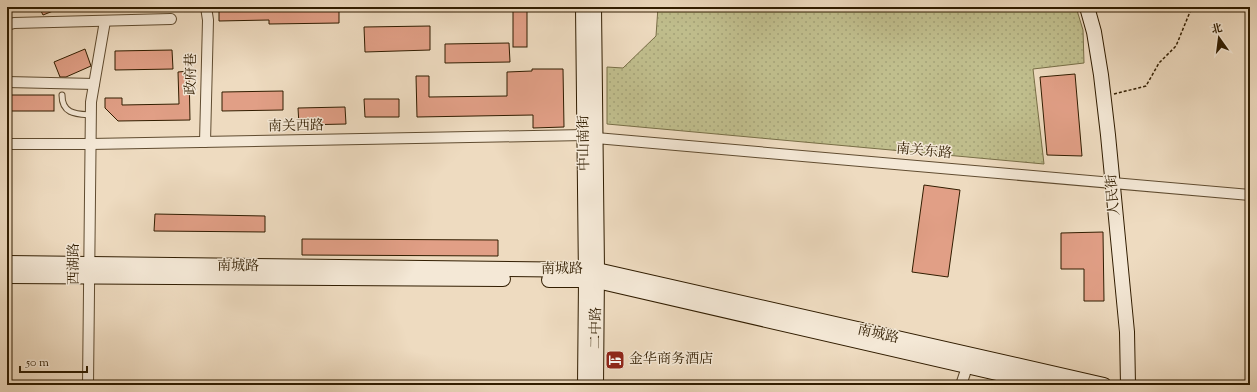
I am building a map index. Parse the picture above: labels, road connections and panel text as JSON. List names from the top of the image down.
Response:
{
  "streets": {
    "main road": [
      "中山南街",
      "人民街",
      "南城路",
      "二中路"
    ],
    "street": [
      "政府巷",
      "南关西路",
      "南关东路",
      "西湖路"
    ]
  },
  "crossings": [
    ["政府巷", "南关西路"],
    ["南关西路", "中山南街"],
    ["南关西路", "南关东路"],
    ["南关西路", "西湖路"],
    ["中山南街", "南关东路"],
    ["中山南街", "南城路"],
    ["中山南街", "二中路"],
    ["南关东路", "人民街"],
    ["西湖路", "南城路"],
    ["南城路", "二中路"]
  ],
  "places": {
    "hotel": ["金华商务酒店"]
  },
  "scale_bar": "50 m",
  "north": "top"
}
